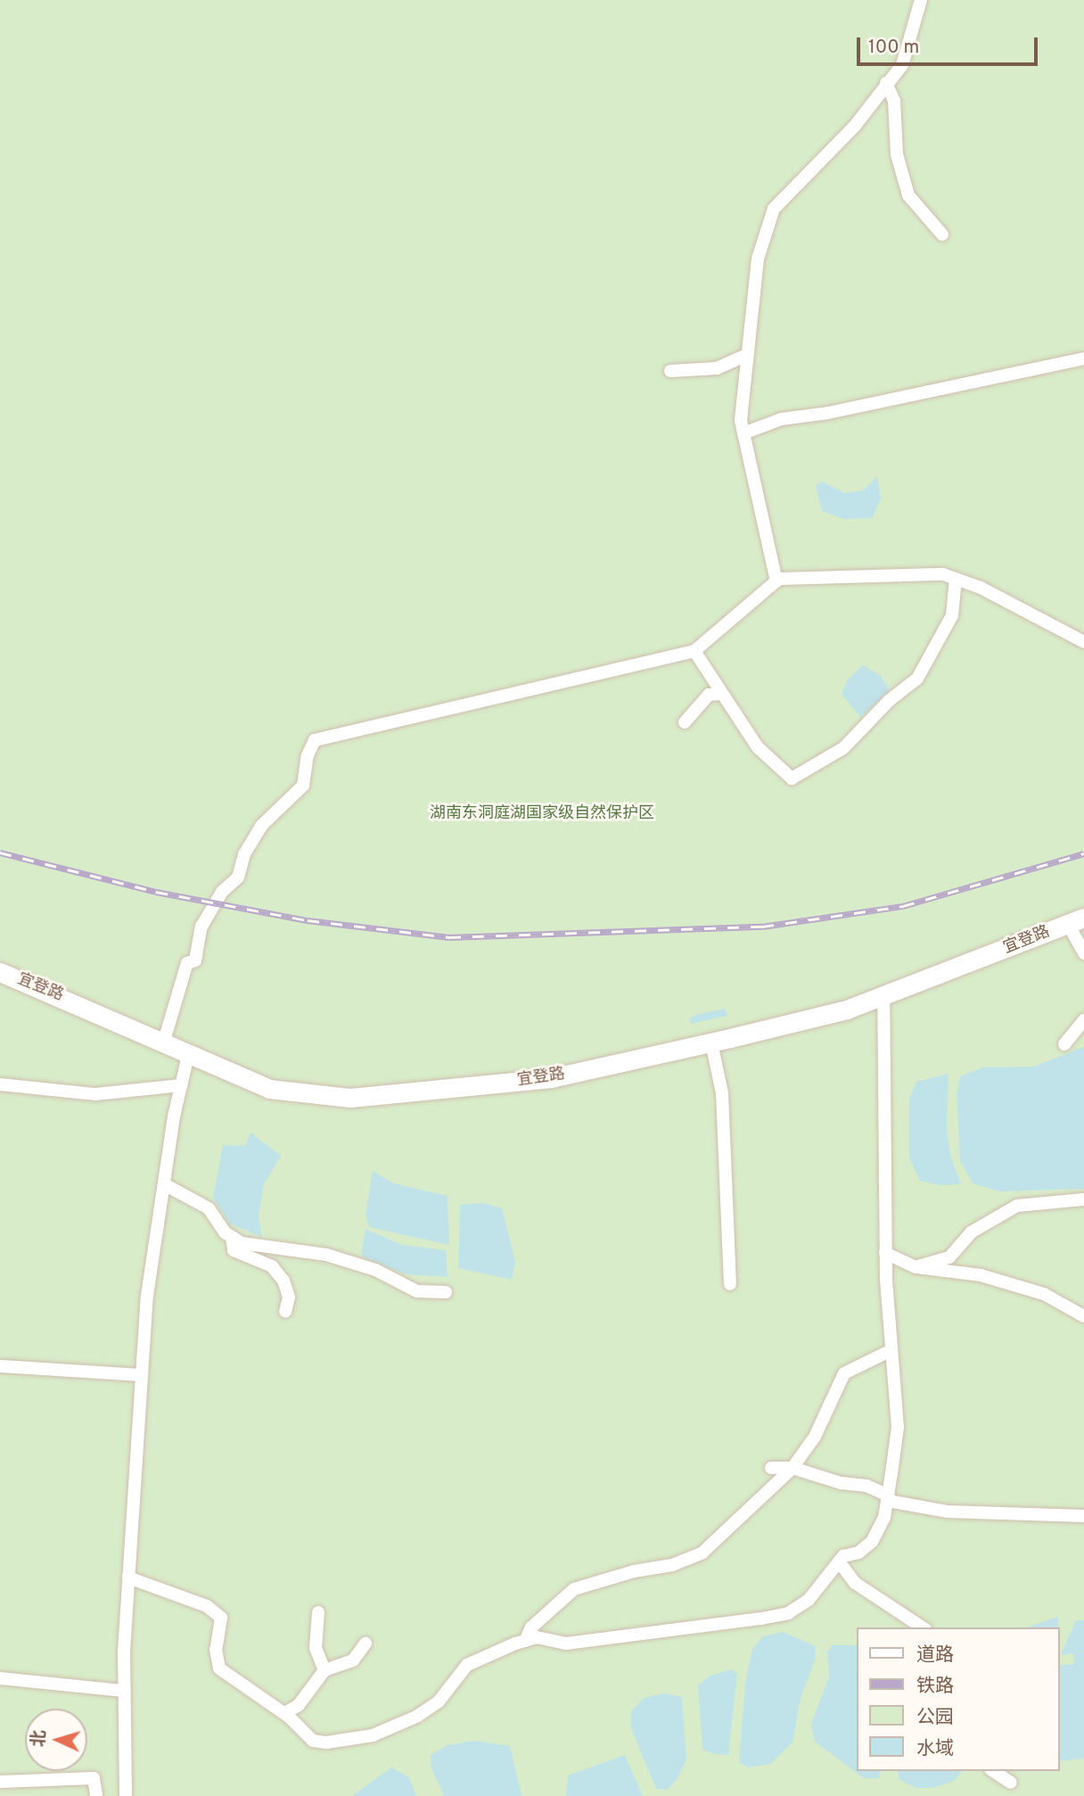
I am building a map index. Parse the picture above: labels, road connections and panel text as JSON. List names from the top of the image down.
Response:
{
  "streets": {
    "street": ["宜登路"]
  },
  "parks": ["湖南东洞庭湖国家级自然保护区"],
  "legend": [
    "道路",
    "铁路",
    "公园",
    "水域"
  ],
  "scale_bar": "100 m",
  "north": "left"
}
